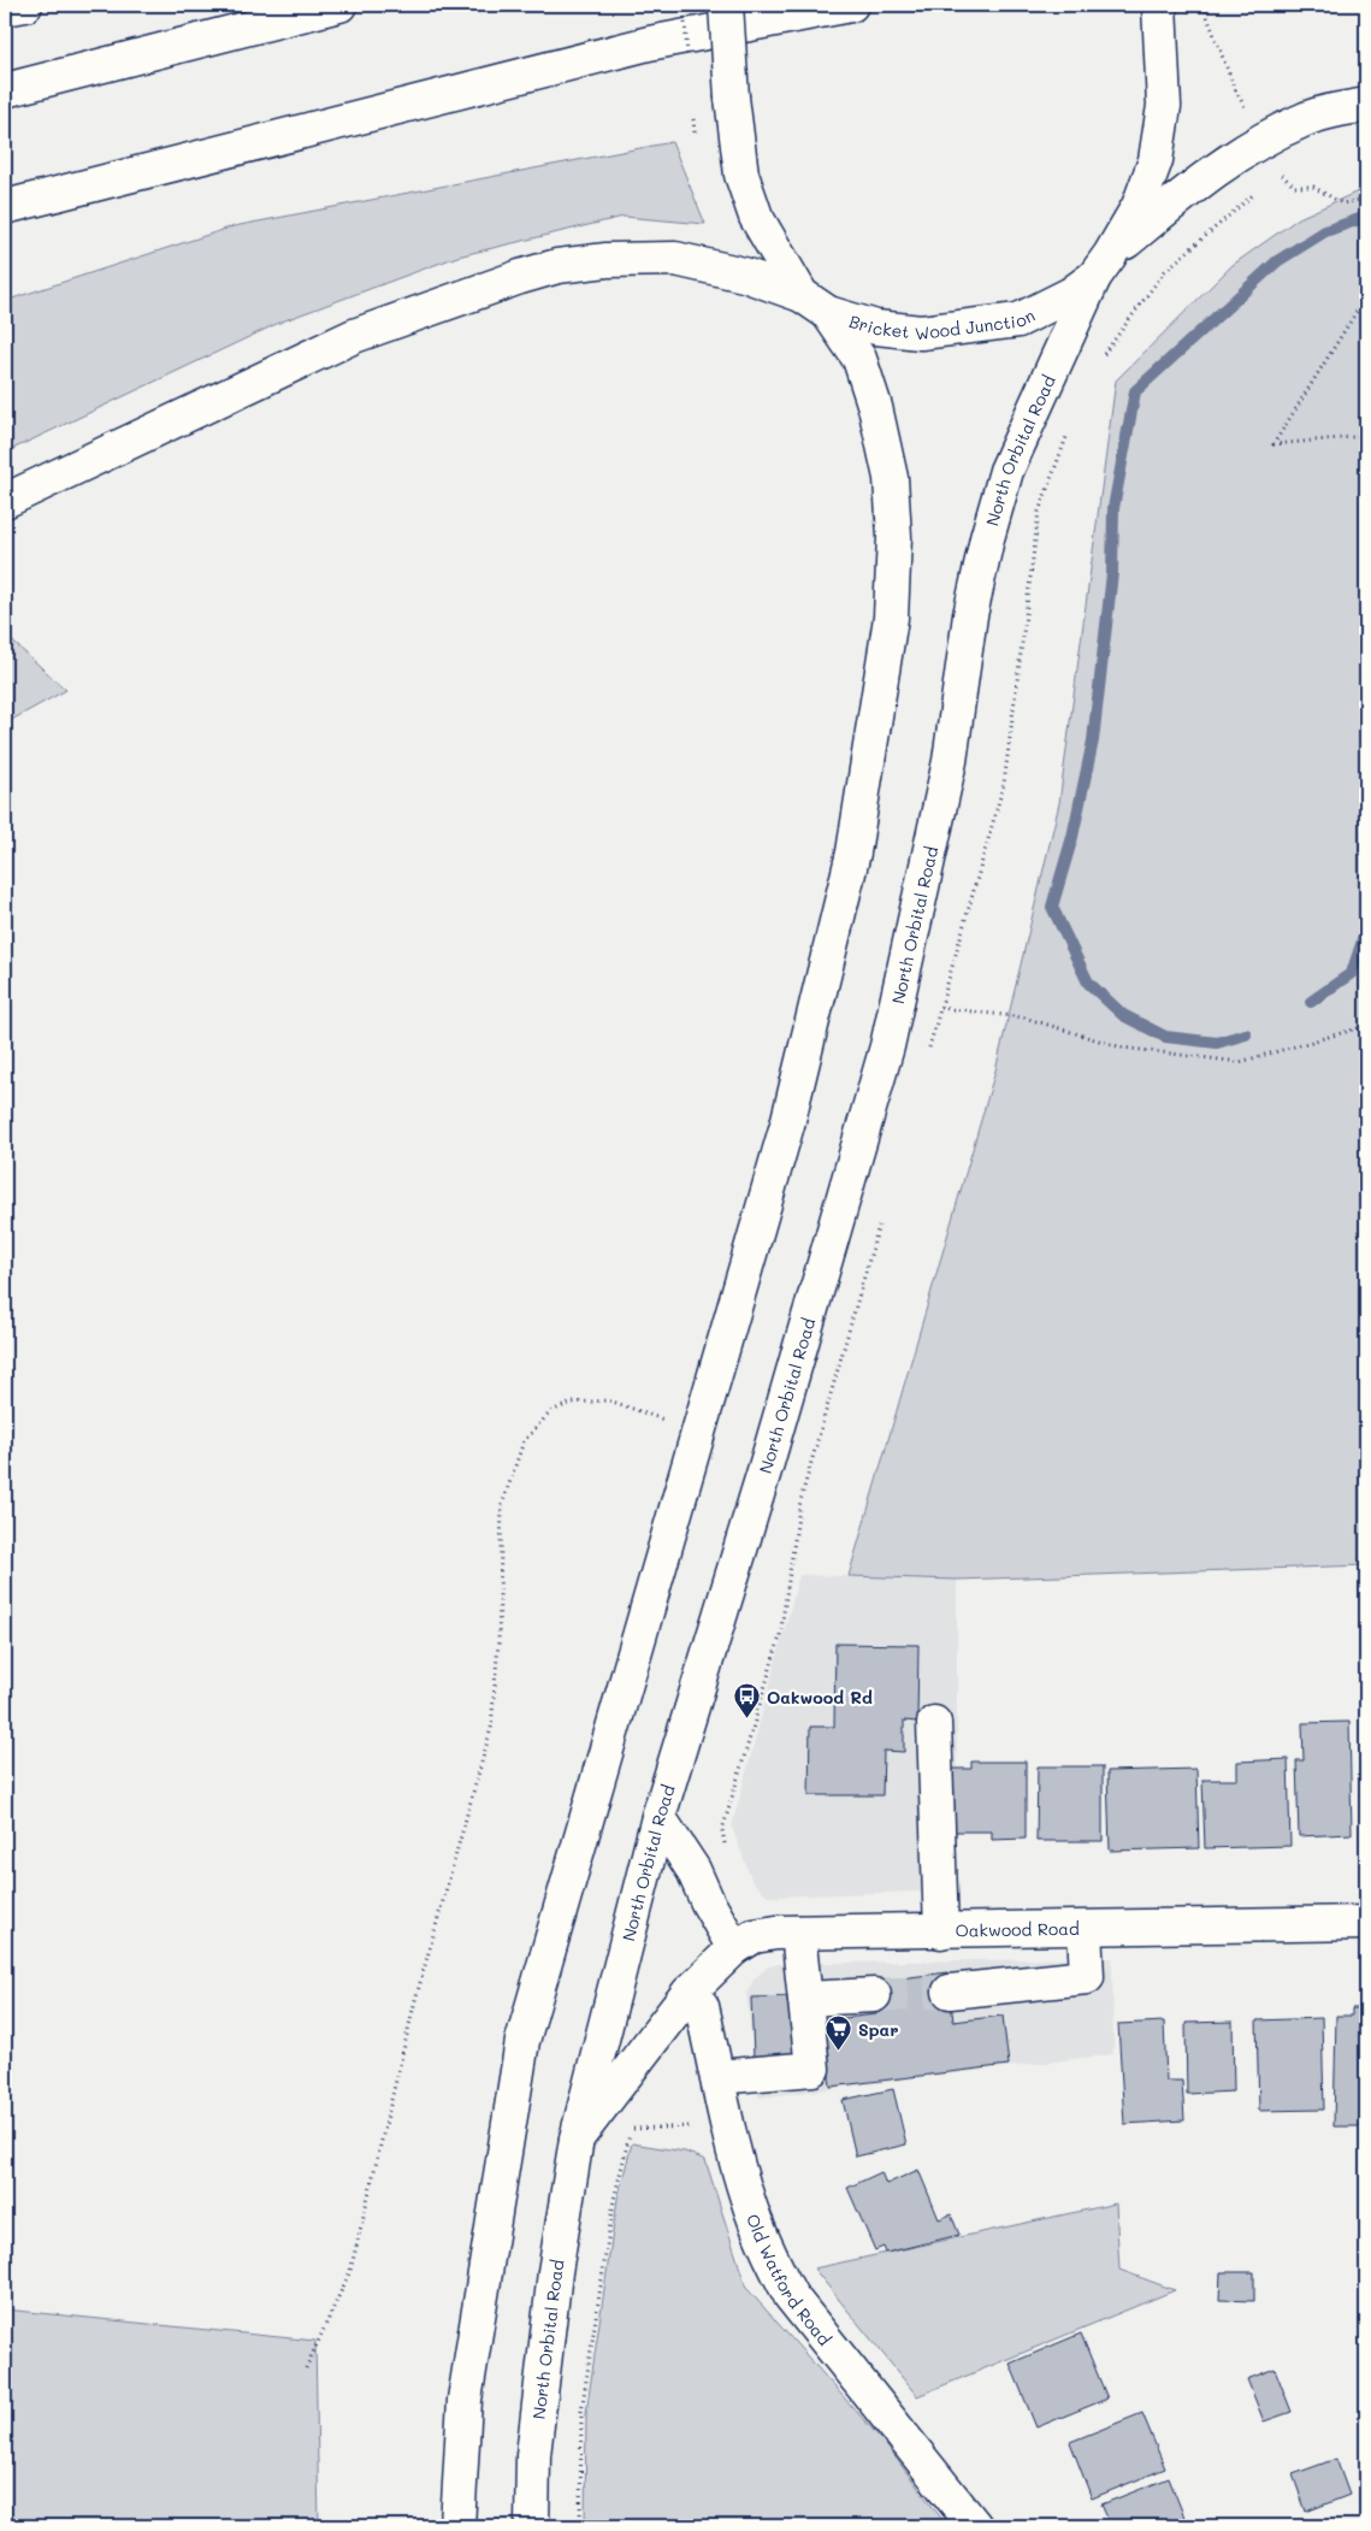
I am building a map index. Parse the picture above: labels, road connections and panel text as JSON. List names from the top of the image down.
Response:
{
  "streets": {
    "main road": [
      "Bricket Wood Junction",
      "North Orbital Road",
      "Oakwood Road",
      "Old Watford Road"
    ]
  },
  "crossings": [
    ["Bricket Wood Junction", "North Orbital Road"],
    ["North Orbital Road", "Oakwood Road"],
    ["Oakwood Road", "Old Watford Road"]
  ],
  "places": {
    "bus stop": ["Oakwood Rd"],
    "supermarket": ["Spar"]
  }
}
